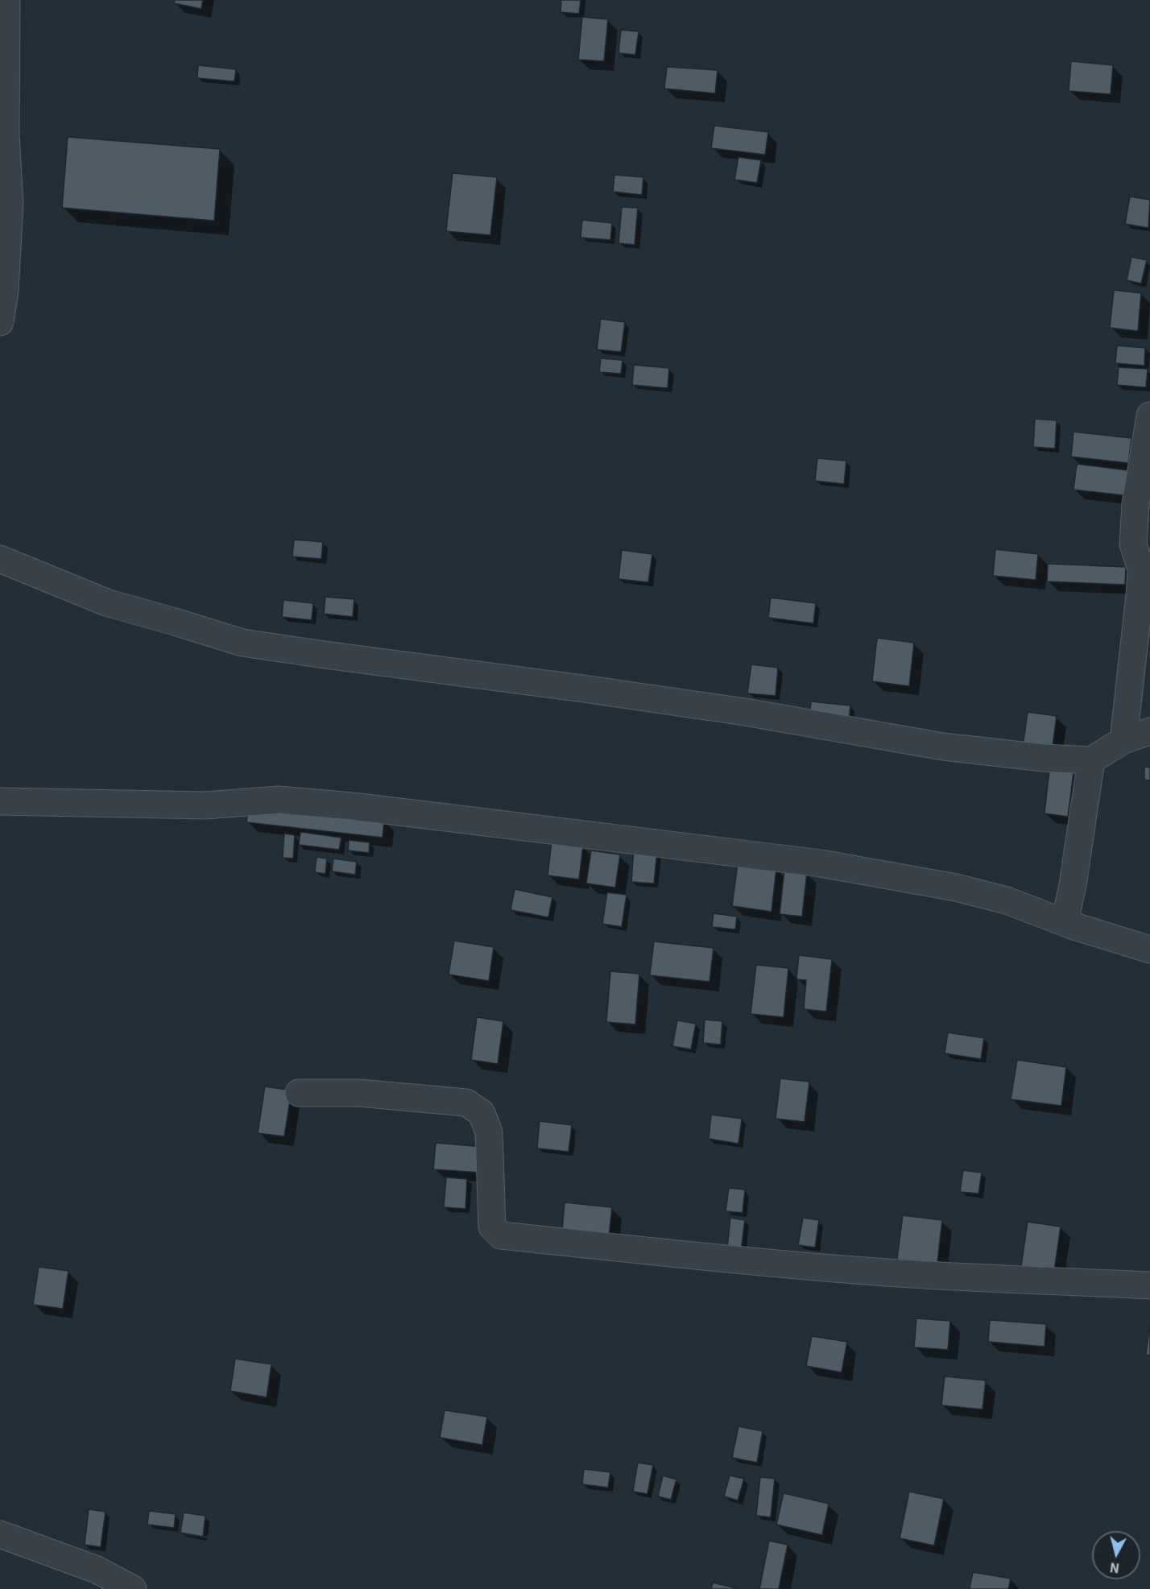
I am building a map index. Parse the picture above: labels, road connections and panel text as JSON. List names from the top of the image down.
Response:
{
  "north": "bottom"
}
